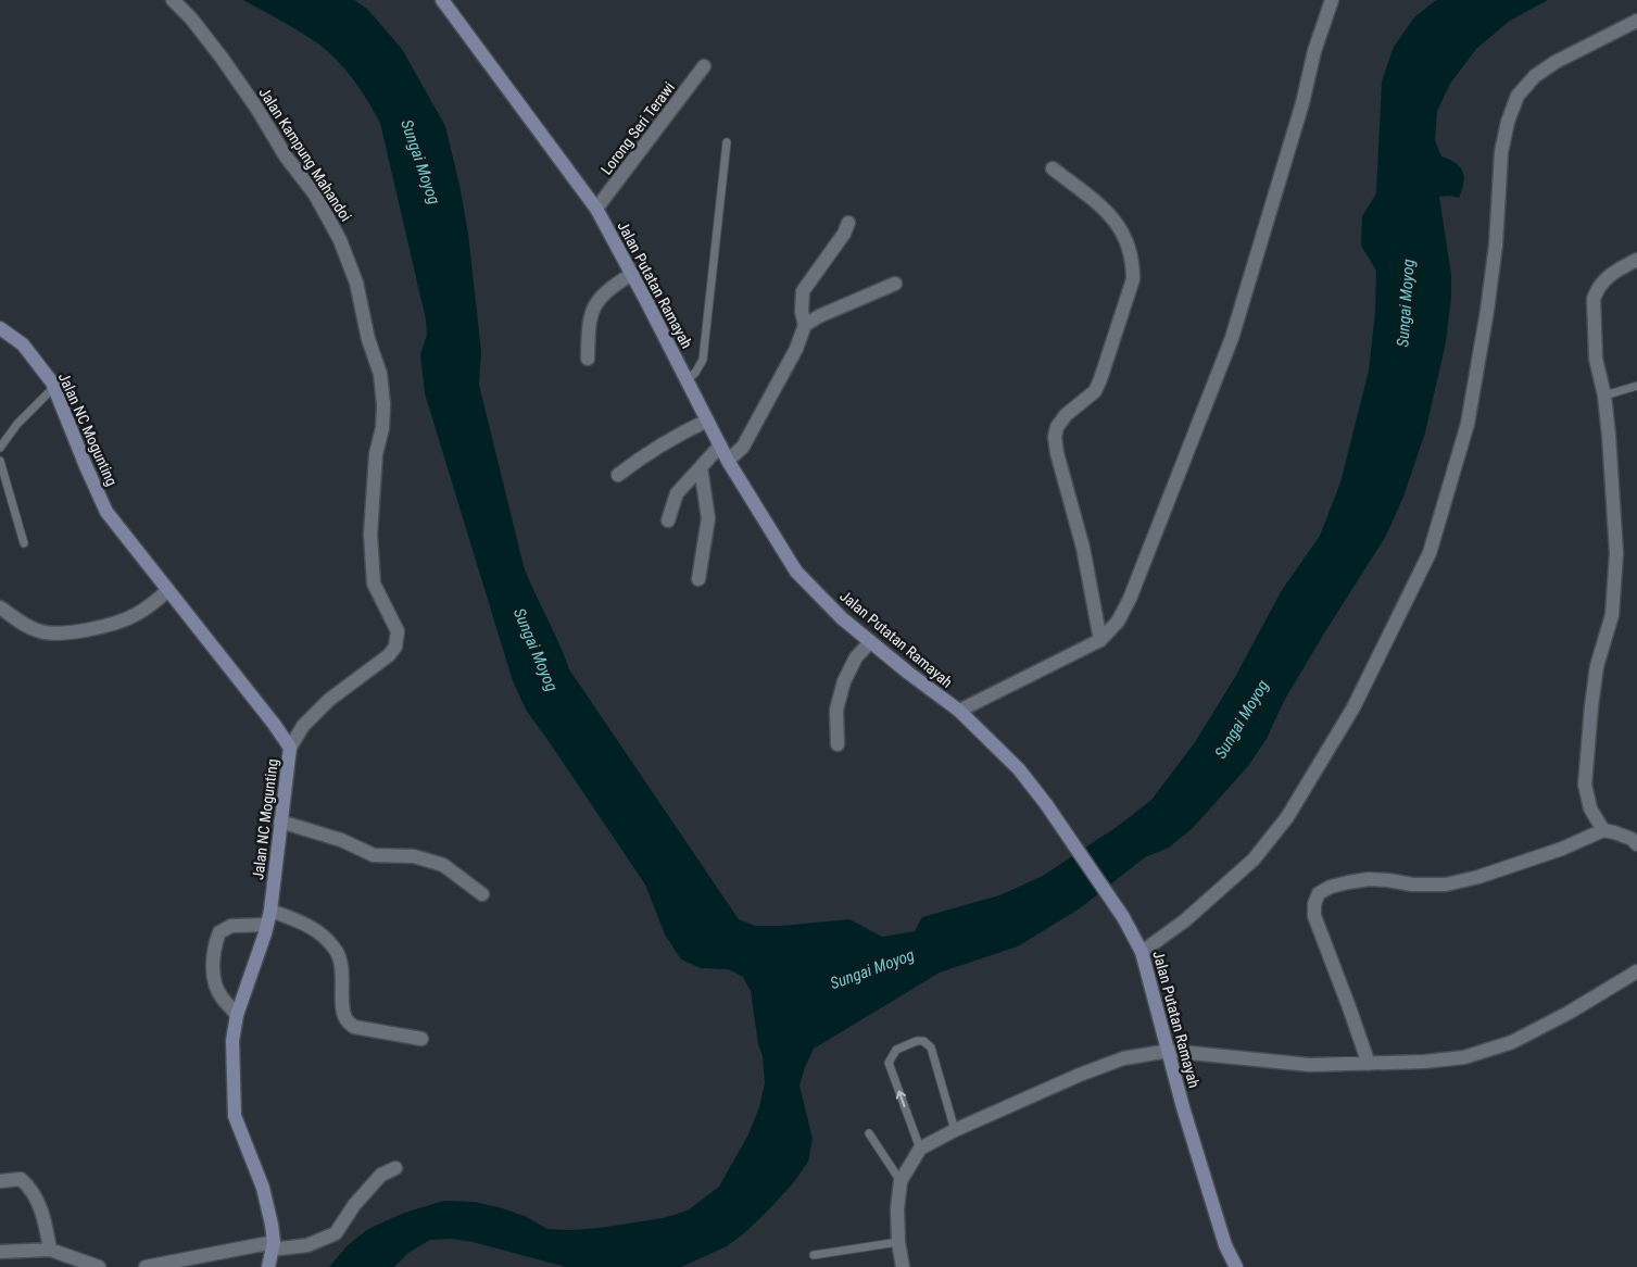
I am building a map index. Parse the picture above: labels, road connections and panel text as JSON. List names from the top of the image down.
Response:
{
  "streets": {
    "main road": ["Jalan Putatan Ramayah", "Jalan NC Mogunting"],
    "street": ["Lorong Seri Terawi", "Jalan Kampung Mahandoi"]
  },
  "crossings": [
    ["Lorong Seri Terawi", "Jalan Putatan Ramayah"],
    ["Jalan Kampung Mahandoi", "Jalan NC Mogunting"]
  ],
  "water": ["Sungai Moyog"]
}
